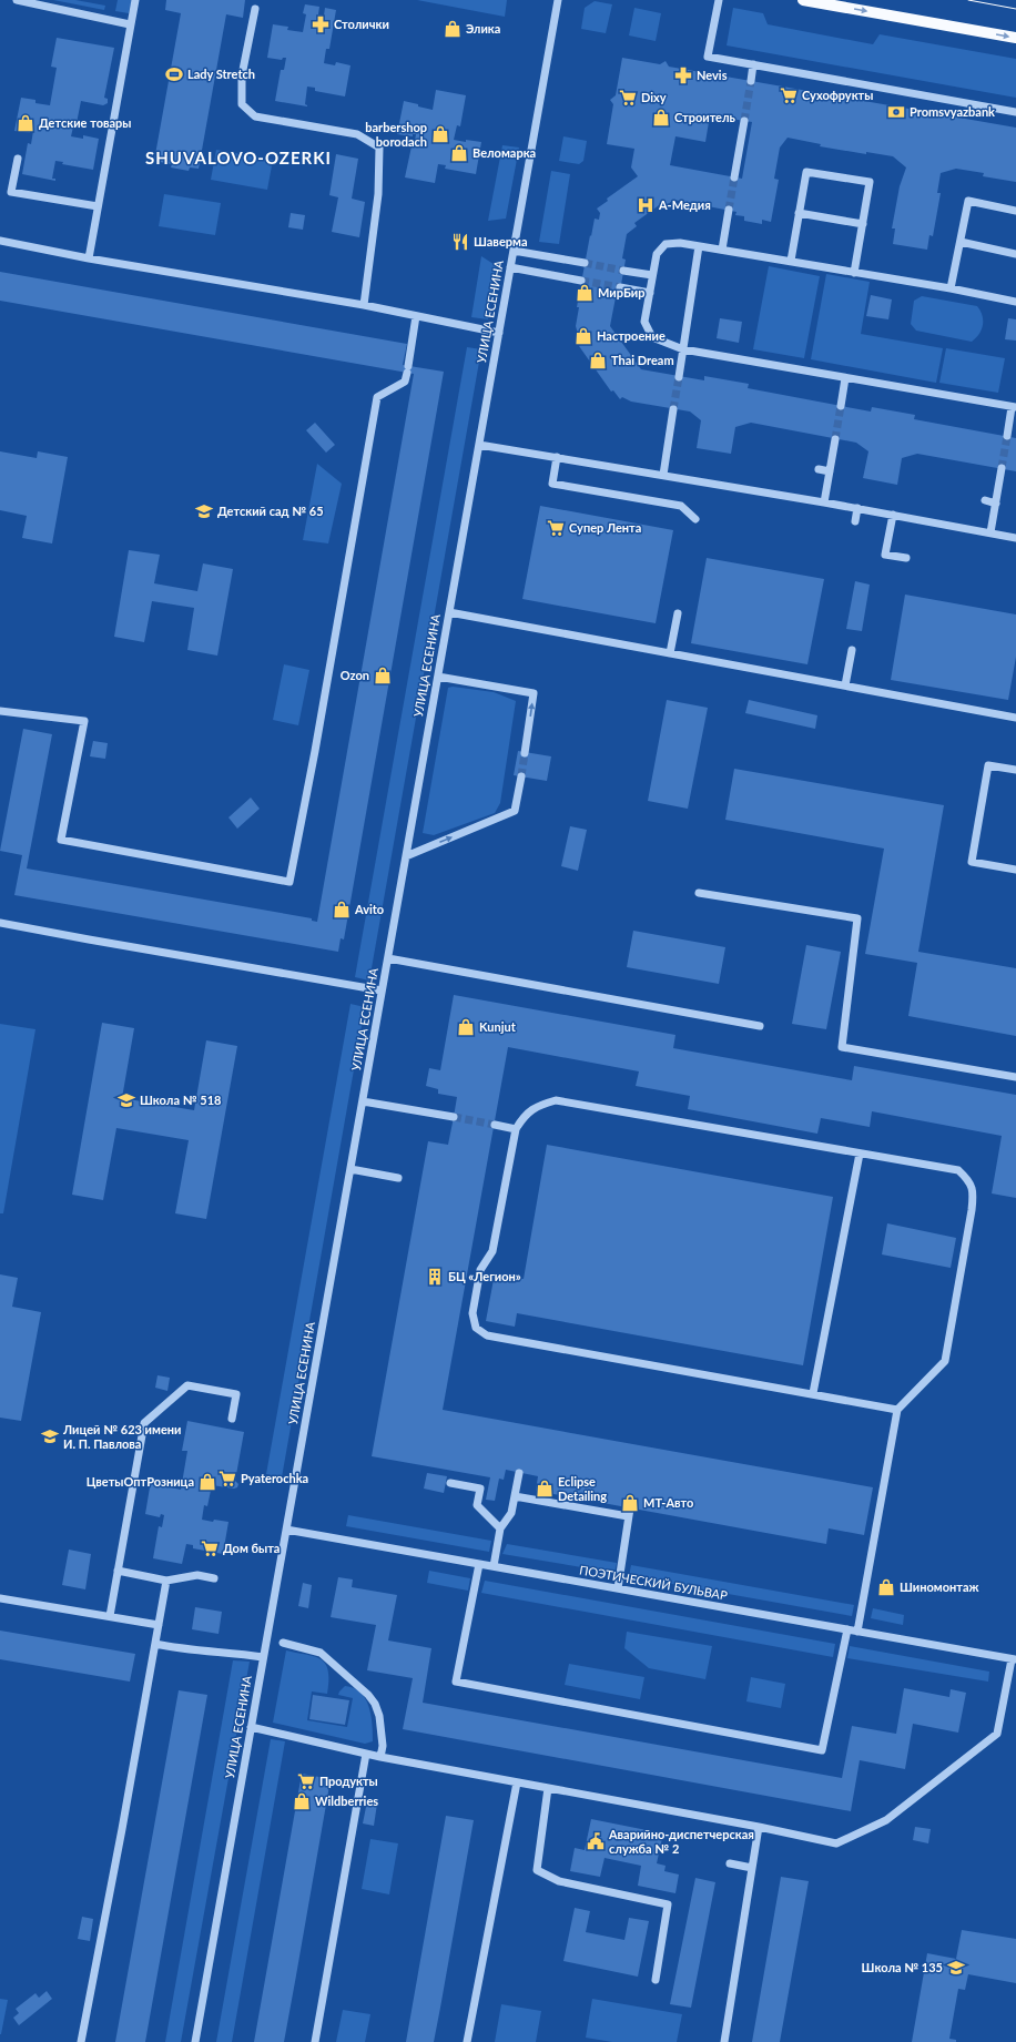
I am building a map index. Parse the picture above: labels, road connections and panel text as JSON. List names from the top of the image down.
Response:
{
  "streets": {
    "street": ["УЛИЦА ЕСЕНИНА", "ПОЭТИЧЕСКИЙ БУЛЬВАР"]
  },
  "crossings": [
    ["УЛИЦА ЕСЕНИНА", "ПОЭТИЧЕСКИЙ БУЛЬВАР"]
  ],
  "districts": ["SHUVALOVO-OZERKI"],
  "places": {
    "pharmacy": ["Столички", "Nevis"],
    "shop": [
      "Элика",
      "Строитель",
      "Детские товары",
      "barbershop borodach",
      "Веломарка",
      "МирБир",
      "Настроение",
      "Thai Dream",
      "Ozon",
      "Avito",
      "Kunjut",
      "ЦветыОптРозница",
      "Eclipse Detailing",
      "МТ-Авто",
      "Шиномонтаж",
      "Wildberries"
    ],
    "sports": ["Lady Stretch"],
    "supermarket": [
      "Сухофрукты",
      "Dixy",
      "Супер Лента",
      "Pyaterochka",
      "Дом быта",
      "Продукты"
    ],
    "bank": ["Promsvyazbank"],
    "hospital": ["А-Медия"],
    "restaurant": ["Шаверма"],
    "school or university": [
      "Детский сад № 65",
      "Школа № 518",
      "Лицей № 623 имени И. П. Павлова",
      "Школа № 135"
    ],
    "building": ["БЦ «Легион»"],
    "public building": ["Аварийно-диспетчерская служба № 2"]
  }
}
